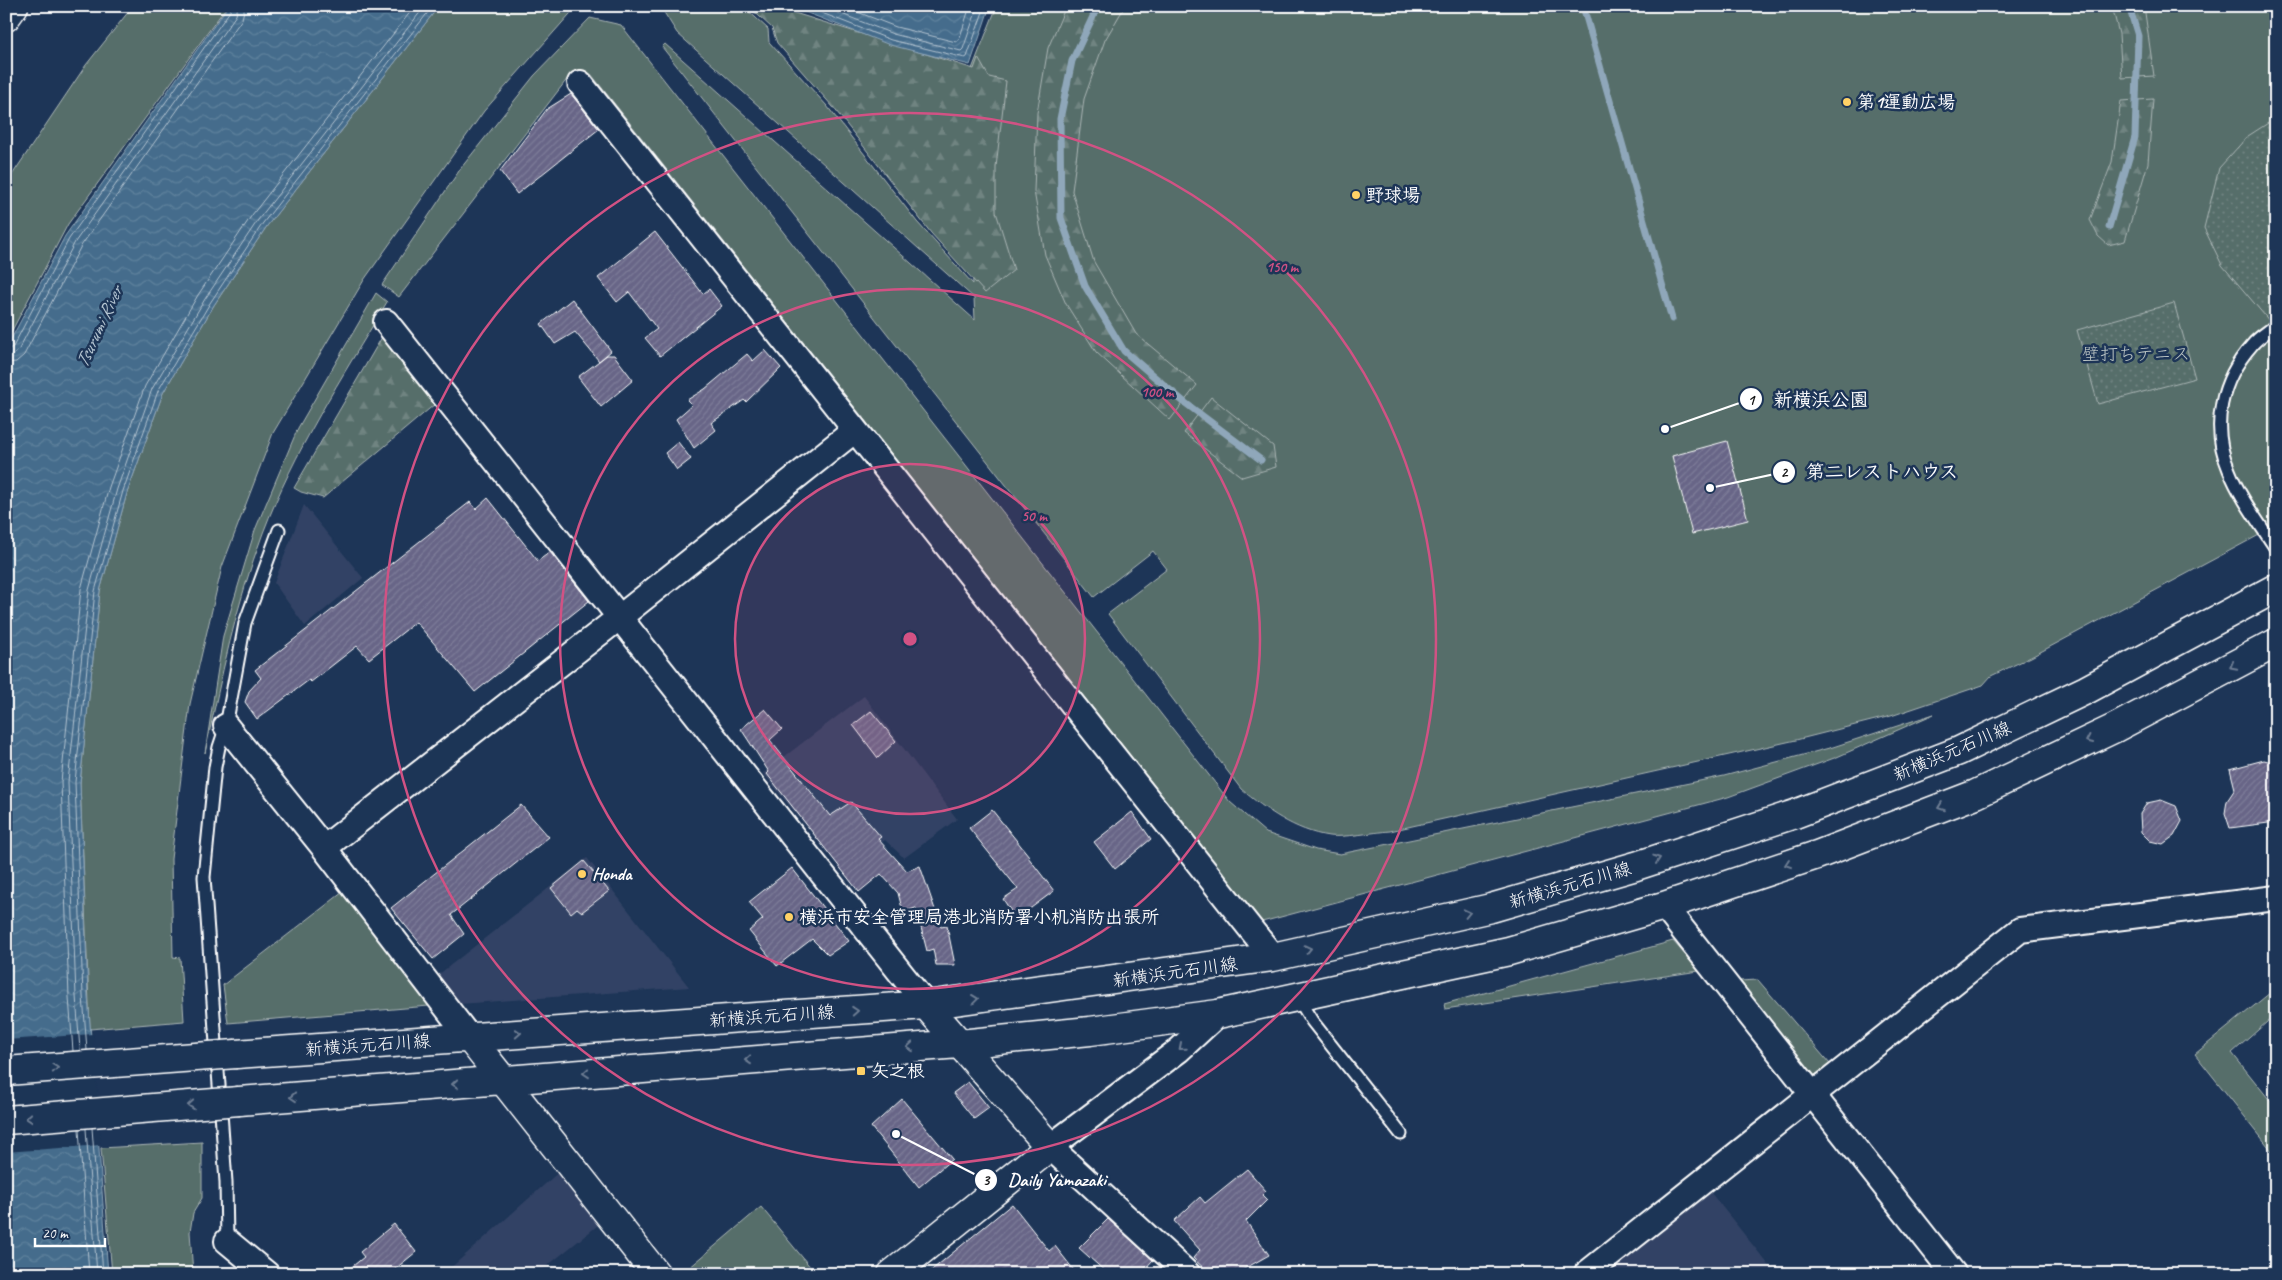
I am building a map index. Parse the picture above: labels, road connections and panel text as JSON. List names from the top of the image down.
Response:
{
  "streets": {
    "main road": ["新横浜元石川線"]
  },
  "water": ["Tsurumi River"],
  "parks": ["壁打ちテニス"],
  "places": {
    "other": [
      "第1運動広場",
      "野球場",
      "新横浜公園",
      "第二レストハウス",
      "Honda",
      "横浜市安全管理局港北消防署小机消防出張所",
      "Daily Yamazaki"
    ],
    "transit": ["矢之根"]
  },
  "scale_bar": "20 m",
  "rings": ["150 m", "100 m", "50 m"]
}
